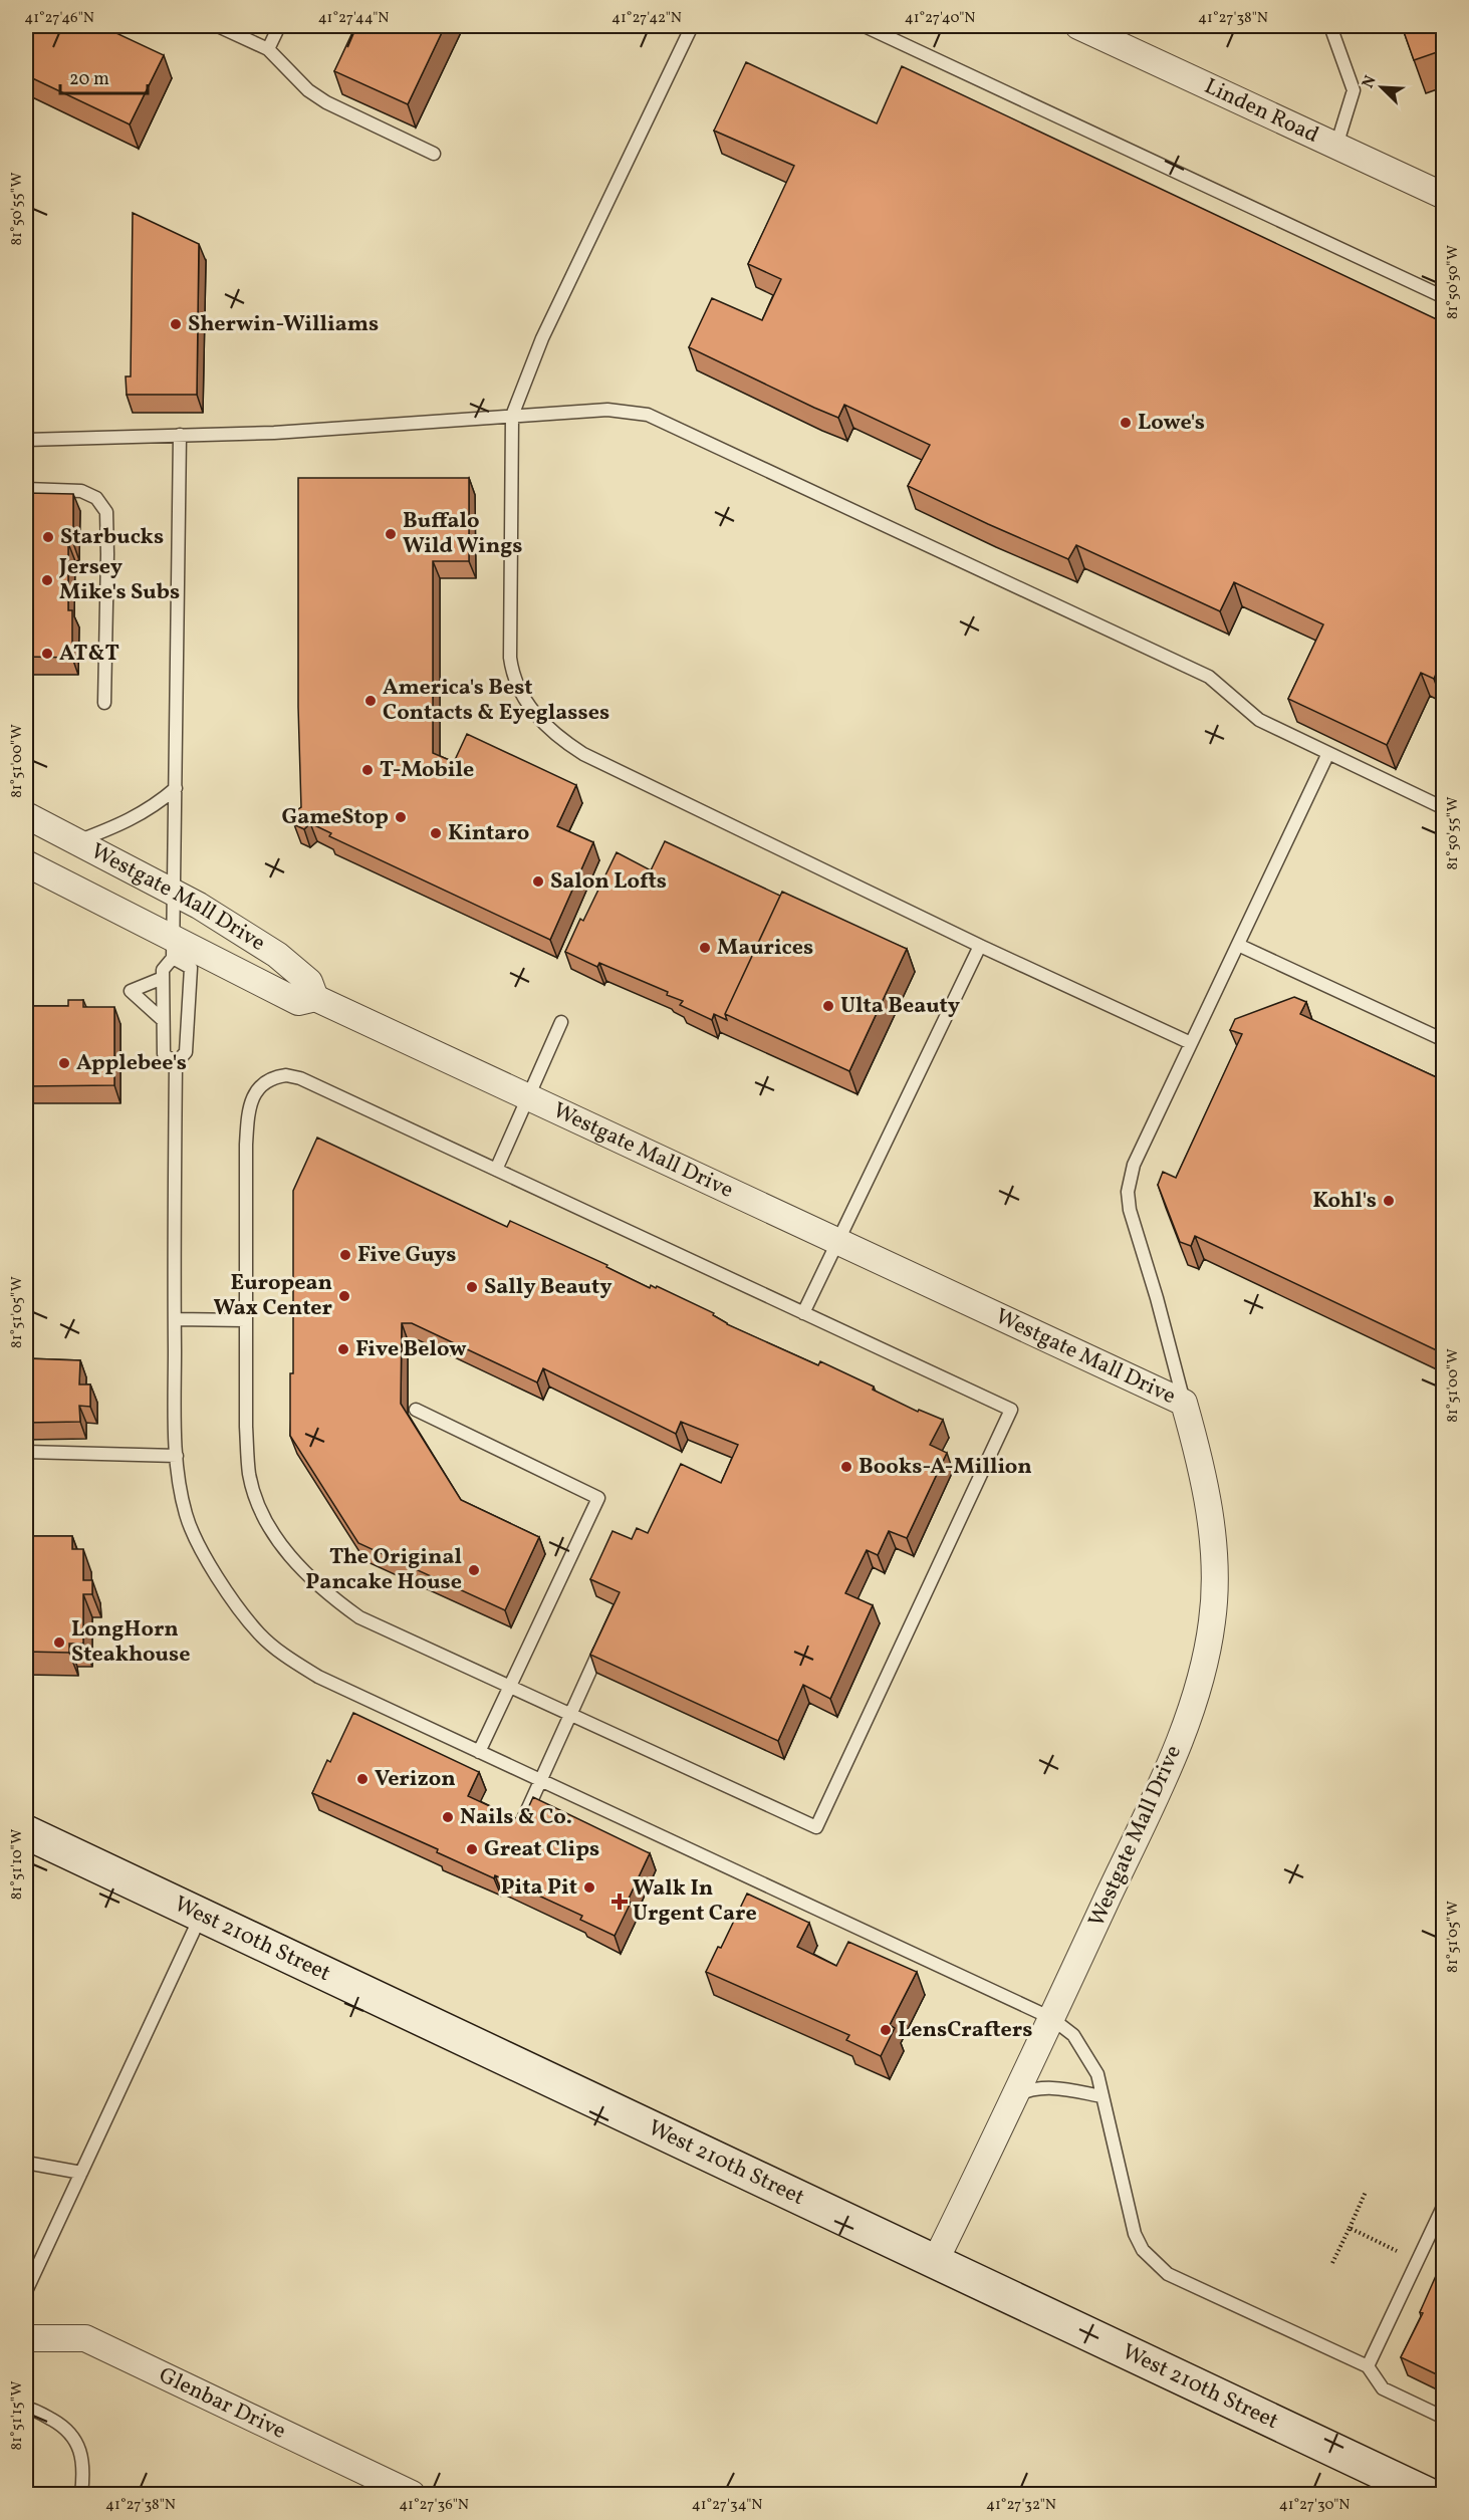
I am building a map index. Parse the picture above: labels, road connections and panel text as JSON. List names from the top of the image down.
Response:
{
  "streets": {
    "street": [
      "Linden Road",
      "Westgate Mall Drive",
      "West 210th Street",
      "Glenbar Drive"
    ]
  },
  "crossings": [
    ["Westgate Mall Drive", "West 210th Street"]
  ],
  "places": {
    "other": [
      "Sherwin-Williams",
      "Lowe's",
      "Buffalo Wild Wings",
      "Starbucks",
      "Jersey Mike's Subs",
      "AT&T",
      "America's Best Contacts & Eyeglasses",
      "T-Mobile",
      "GameStop",
      "Kintaro",
      "Salon Lofts",
      "Maurices",
      "Ulta Beauty",
      "Applebee's",
      "Kohl's",
      "Five Guys",
      "Sally Beauty",
      "European Wax Center",
      "Five Below",
      "Books-A-Million",
      "The Original Pancake House",
      "LongHorn Steakhouse",
      "Verizon",
      "Nails & Co.",
      "Great Clips",
      "Pita Pit",
      "LensCrafters"
    ],
    "health": ["Walk In Urgent Care"]
  },
  "scale_bar": "20 m",
  "north": "top left",
  "coordinates": [
    "41°27'46\"N",
    "41°27'44\"N",
    "41°27'42\"N",
    "41°27'40\"N",
    "41°27'38\"N",
    "81°50'55\"W",
    "81°50'50\"W",
    "81°51'00\"W",
    "81°51'05\"W",
    "81°51'10\"W",
    "81°51'15\"W",
    "41°27'36\"N",
    "41°27'34\"N",
    "41°27'32\"N",
    "41°27'30\"N"
  ]
}
